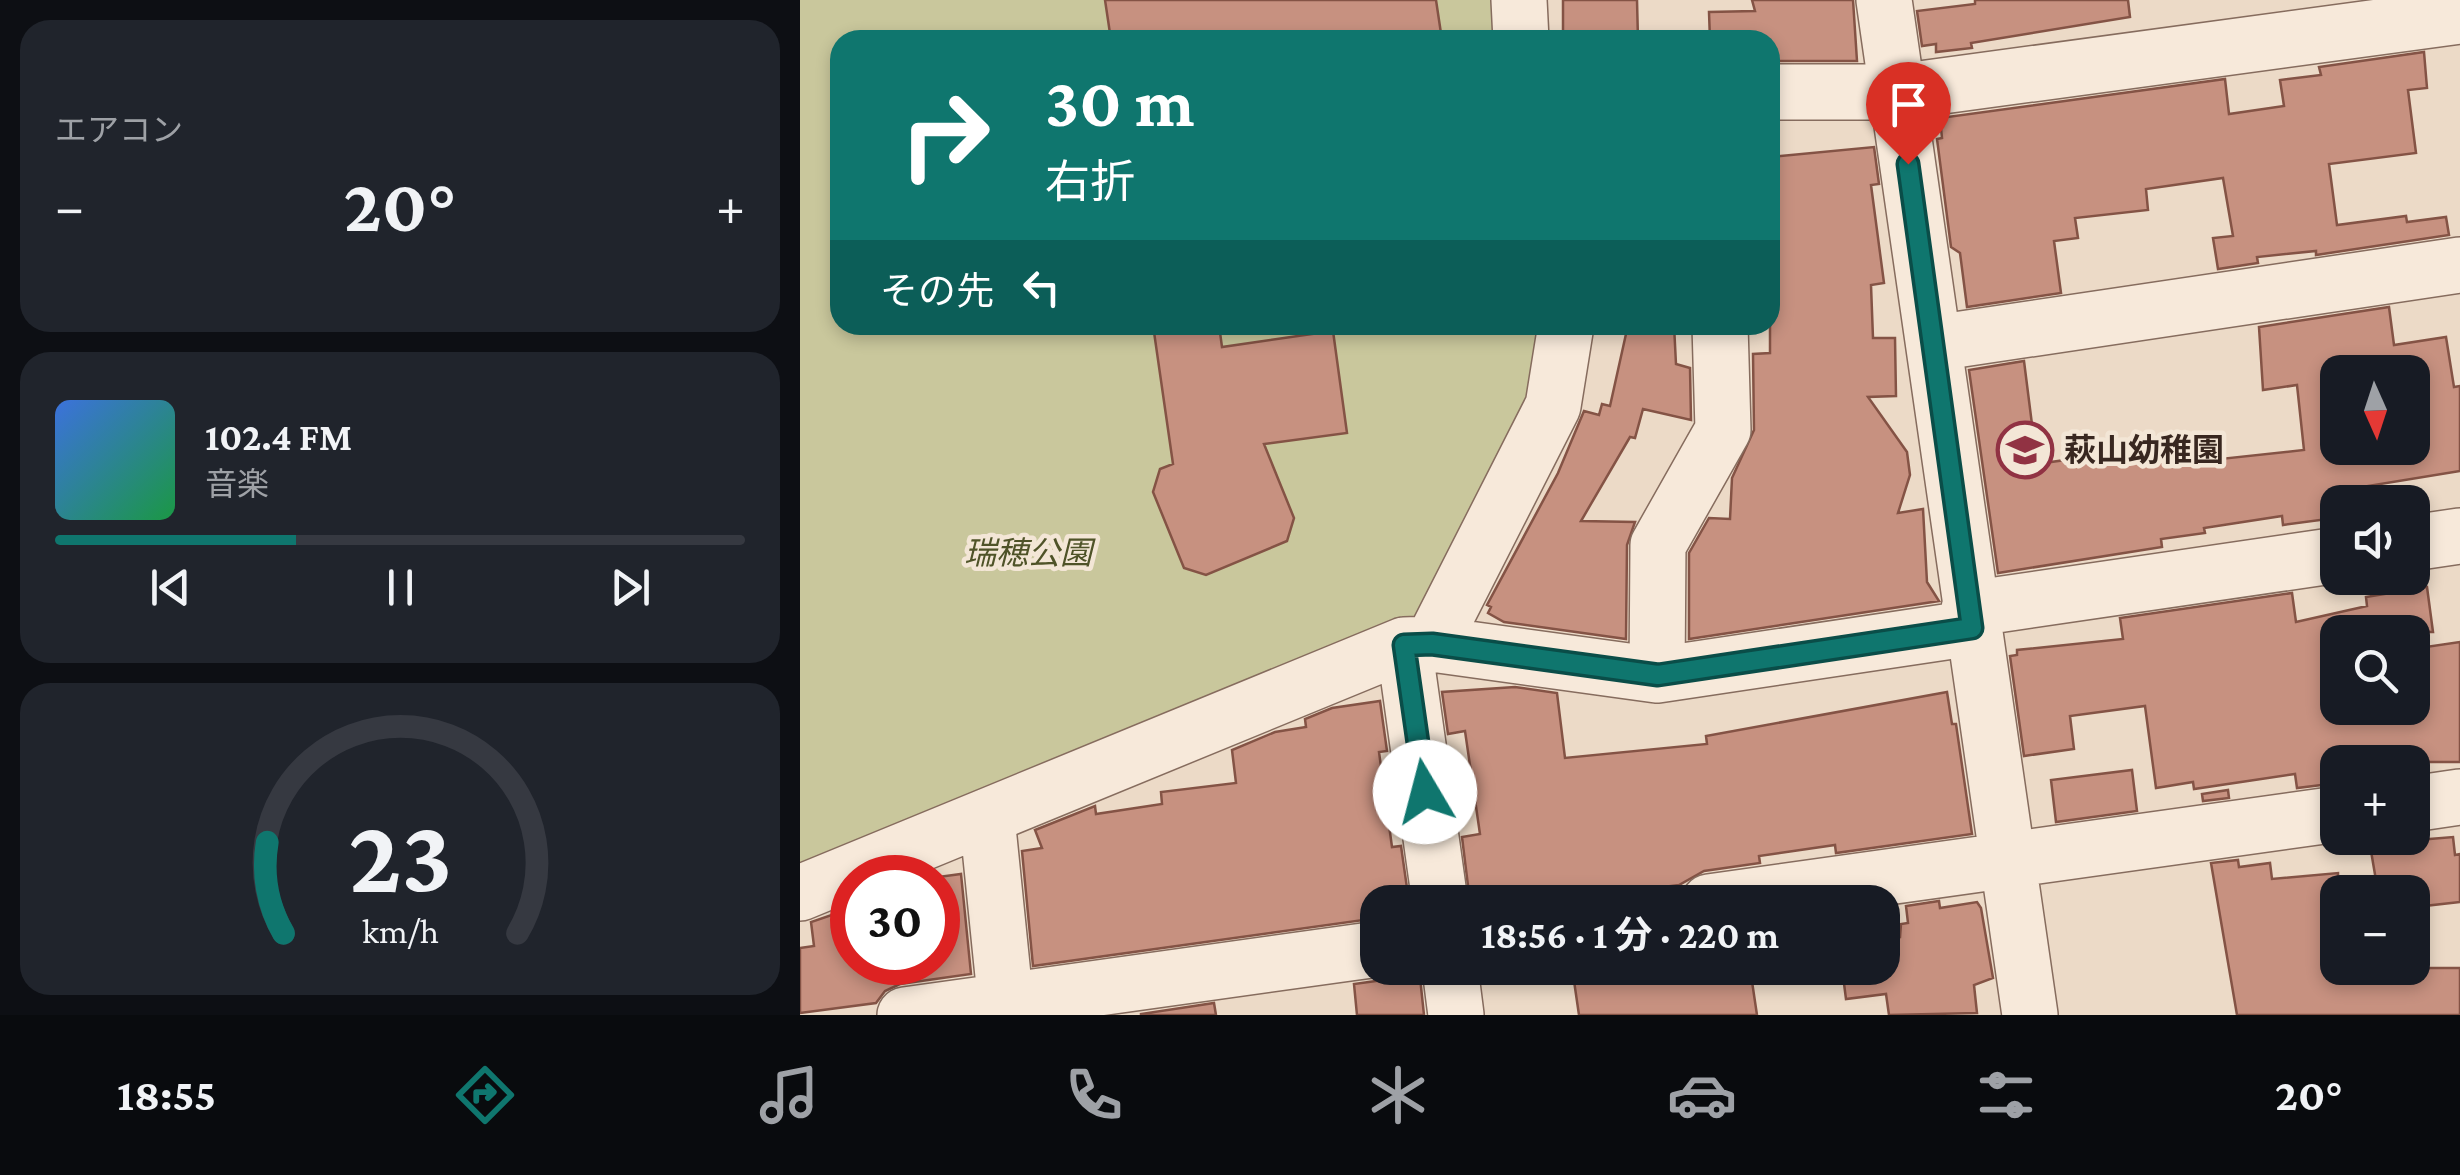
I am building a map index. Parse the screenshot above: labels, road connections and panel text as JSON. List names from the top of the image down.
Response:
{
  "parks": ["瑞穂公園"],
  "places": {
    "school or university": ["萩山幼稚園"]
  },
  "north": "bottom",
  "page": {
    "tile": "エアコン",
    "turn": ["30 m", "右折"],
    "heat": ["−", "20°", "+"],
    "then": "その先",
    "map_buttons": ["+", "−"],
    "song": ["102.4 FM", "音楽"],
    "limit": "30",
    "trip": "18:56 · 1 分 · 220 m",
    "tabs": ["18:55", "20°"],
    "gauge": ["23", "km/h"]
  }
}
